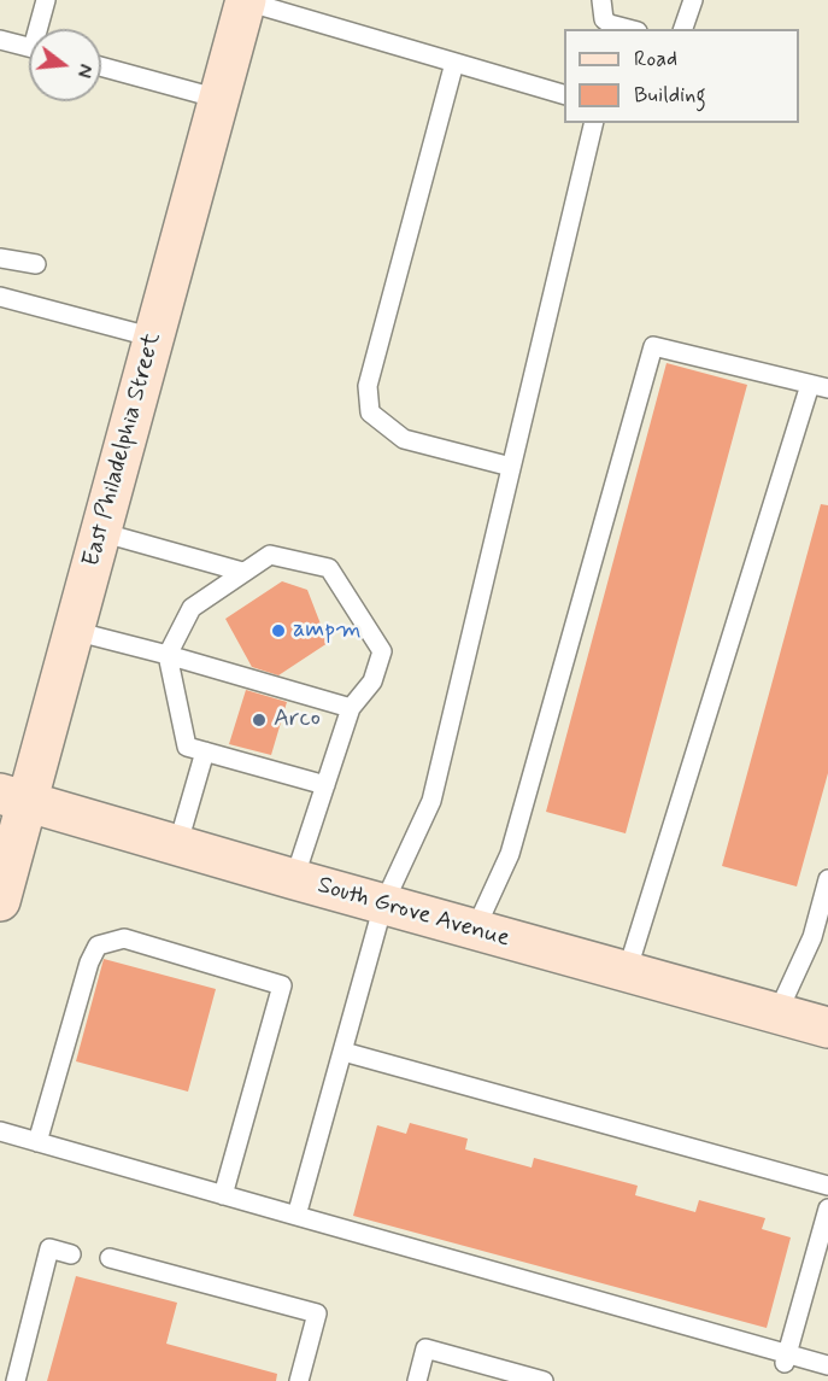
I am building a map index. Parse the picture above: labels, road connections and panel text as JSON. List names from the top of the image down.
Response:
{
  "streets": {
    "street": ["East Philadelphia Street", "South Grove Avenue"]
  },
  "crossings": [
    ["East Philadelphia Street", "South Grove Avenue"]
  ],
  "places": ["ampm", "Arco"],
  "legend": ["Road", "Building"],
  "north": "right"
}
